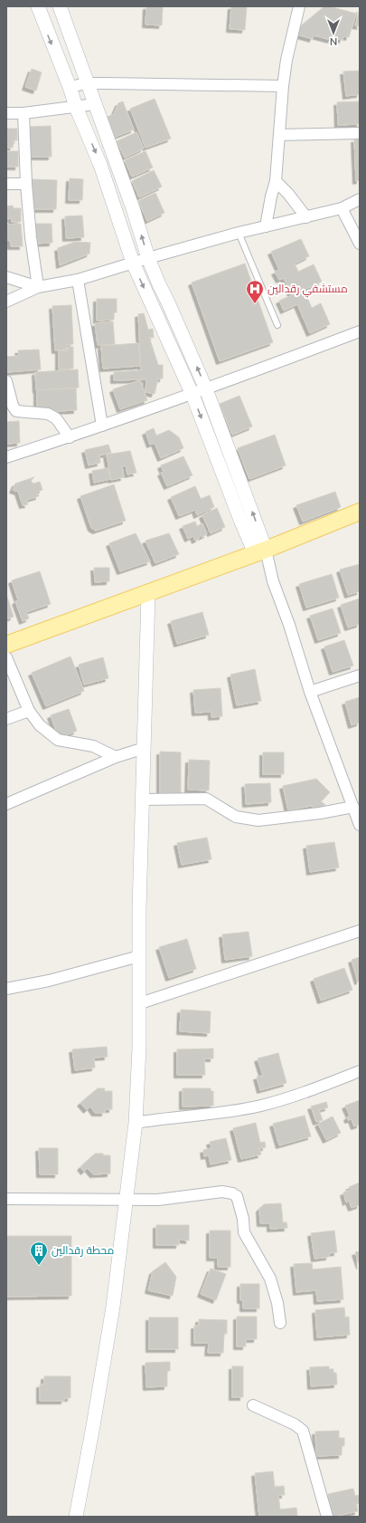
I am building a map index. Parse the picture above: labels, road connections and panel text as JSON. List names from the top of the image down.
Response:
{
  "places": {
    "hospital": ["مستشفي رقدالين"],
    "building": ["محطة رقدالين"]
  },
  "north": "bottom"
}
